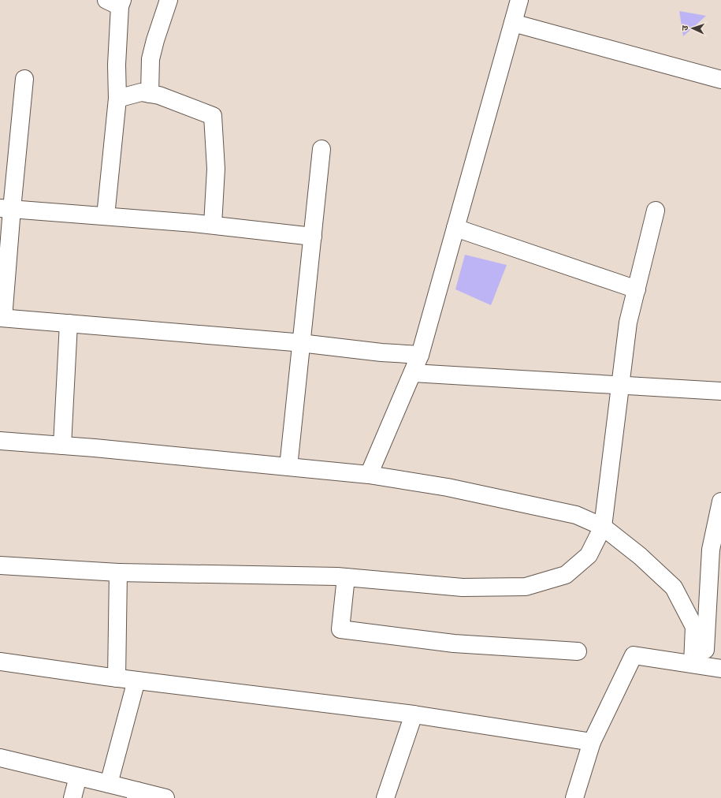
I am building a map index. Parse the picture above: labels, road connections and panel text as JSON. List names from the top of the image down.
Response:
{
  "north": "left"
}
